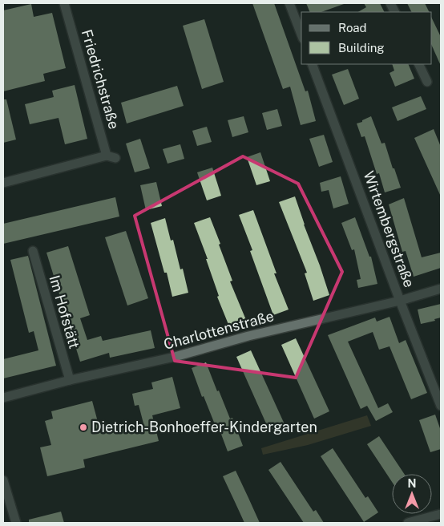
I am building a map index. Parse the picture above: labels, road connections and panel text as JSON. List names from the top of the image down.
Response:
{
  "streets": {
    "street": [
      "Friedrichstraße",
      "Wirtembergstraße",
      "Im Hofstätt",
      "Charlottenstraße"
    ]
  },
  "crossings": [
    ["Wirtembergstraße", "Charlottenstraße"],
    ["Im Hofstätt", "Charlottenstraße"]
  ],
  "places": ["Dietrich-Bonhoeffer-Kindergarten"],
  "legend": ["Road", "Building"],
  "north": "top"
}
